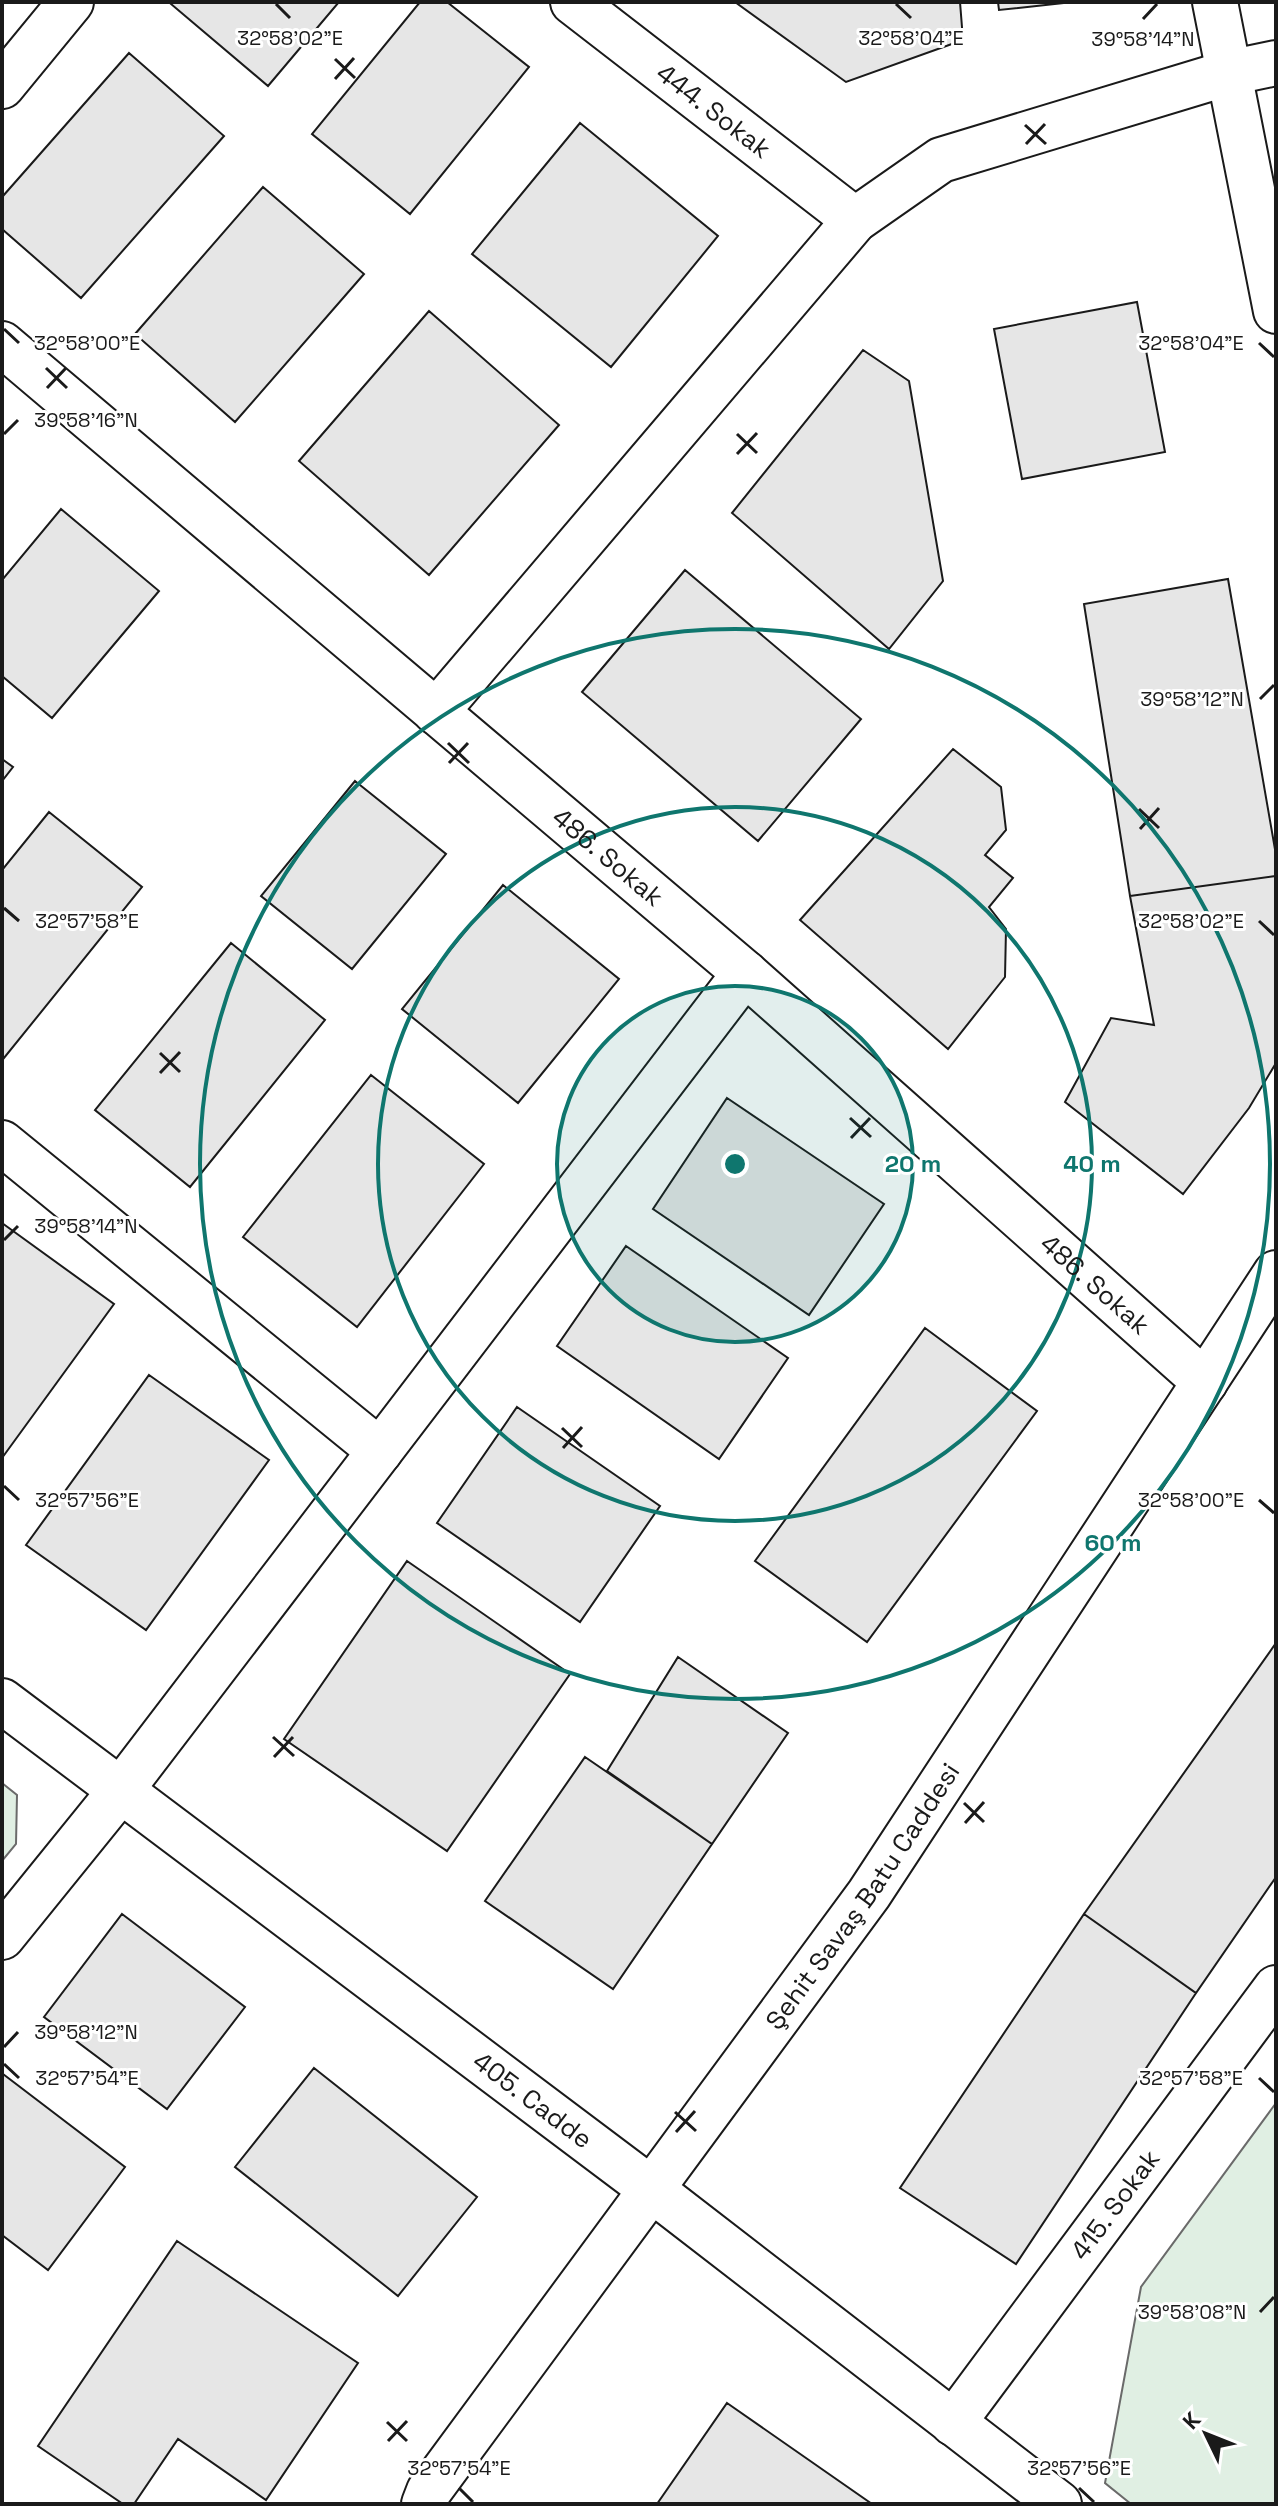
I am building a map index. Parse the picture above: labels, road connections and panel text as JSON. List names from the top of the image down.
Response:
{
  "streets": {
    "street": [
      "444. Sokak",
      "486. Sokak",
      "Şehit Savaş Batu Caddesi",
      "405. Cadde",
      "415. Sokak"
    ]
  },
  "crossings": [
    ["486. Sokak", "Şehit Savaş Batu Caddesi"],
    ["Şehit Savaş Batu Caddesi", "405. Cadde"],
    ["405. Cadde", "415. Sokak"]
  ],
  "north": "top left",
  "coordinates": [
    "32°58'02\"E",
    "32°58'04\"E",
    "39°58'14\"N",
    "32°58'00\"E",
    "39°58'16\"N",
    "39°58'12\"N",
    "32°57'58\"E",
    "32°57'56\"E",
    "32°57'54\"E",
    "39°58'08\"N"
  ],
  "rings": ["20 m", "40 m", "60 m"]
}
